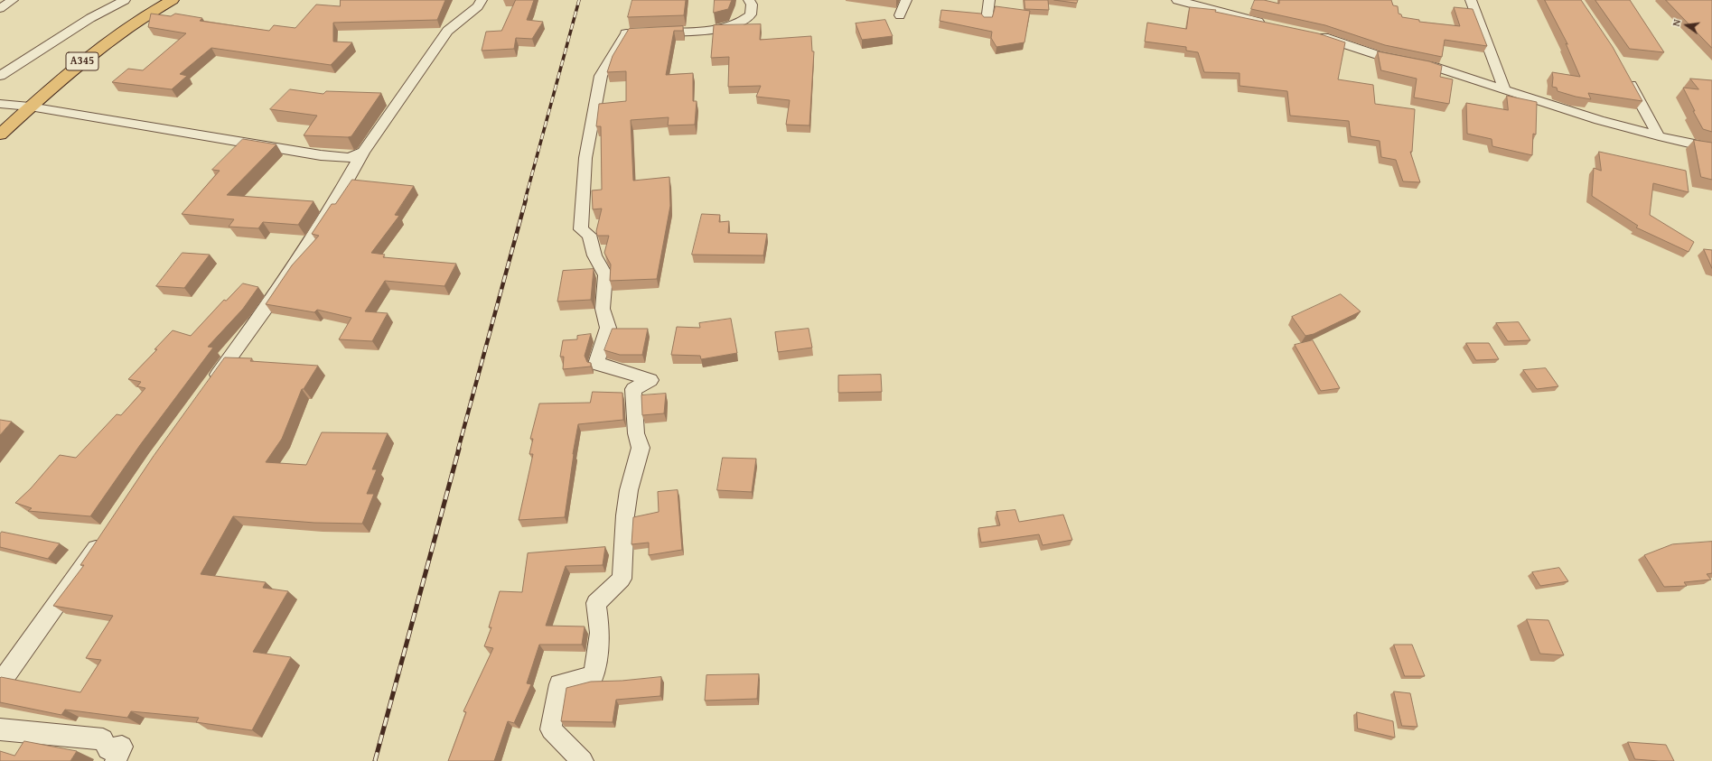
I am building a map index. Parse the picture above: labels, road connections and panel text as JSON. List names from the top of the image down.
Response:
{
  "streets": {
    "highway": ["A345"]
  },
  "north": "left"
}
